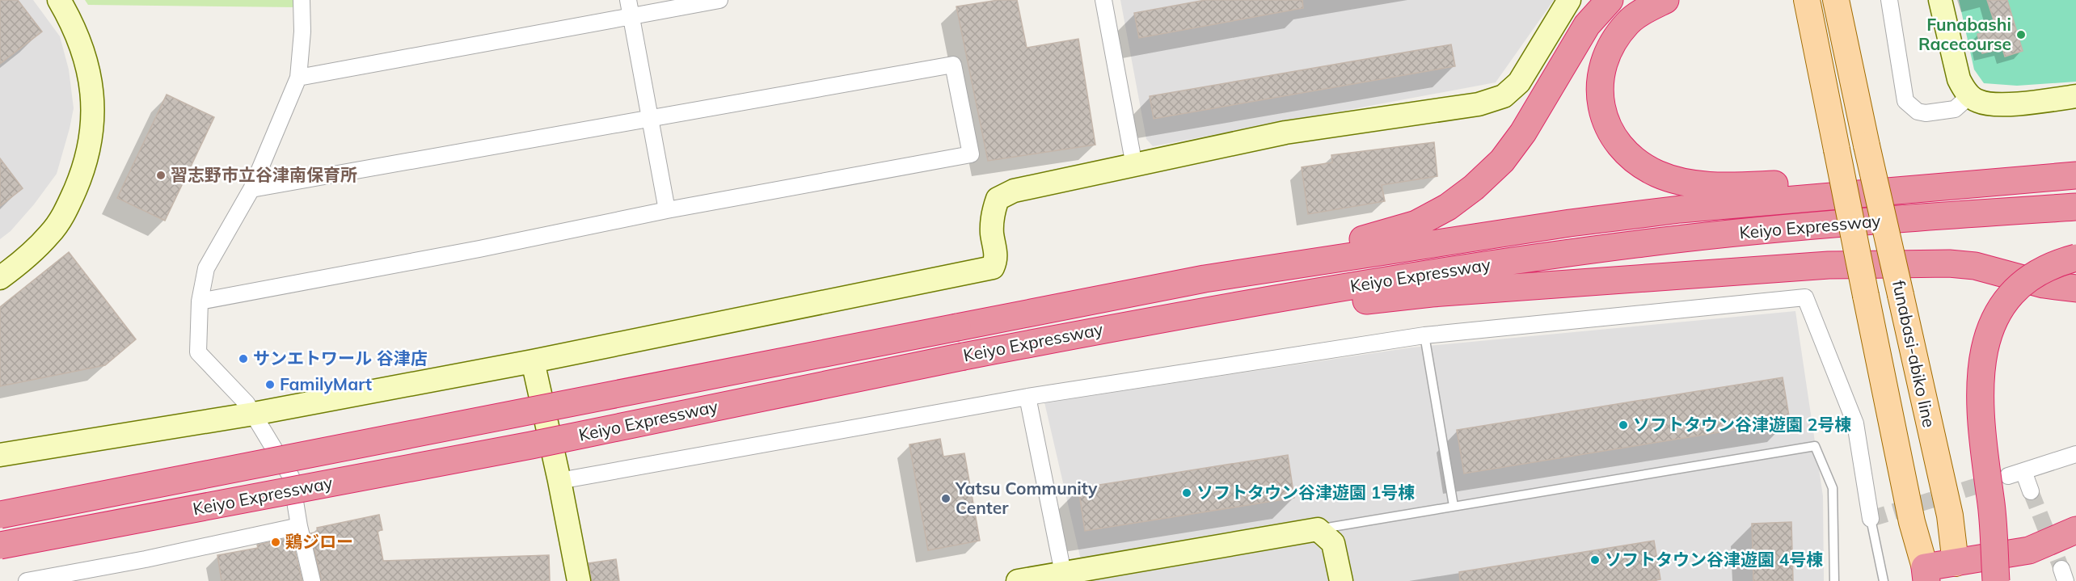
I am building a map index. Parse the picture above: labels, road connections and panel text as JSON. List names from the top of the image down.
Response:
{
  "streets": {
    "highway": ["Keiyo Expressway"],
    "main road": ["funabasi-abiko line"]
  },
  "places": [
    "Funabashi Racecourse",
    "習志野市立谷津南保育所",
    "サンエトワール 谷津店",
    "FamilyMart",
    "ソフトタウン谷津遊園 2号棟",
    "ソフトタウン谷津遊園 1号棟",
    "Yatsu Community Center",
    "鶏ジロー",
    "ソフトタウン谷津遊園 4号棟"
  ]
}
